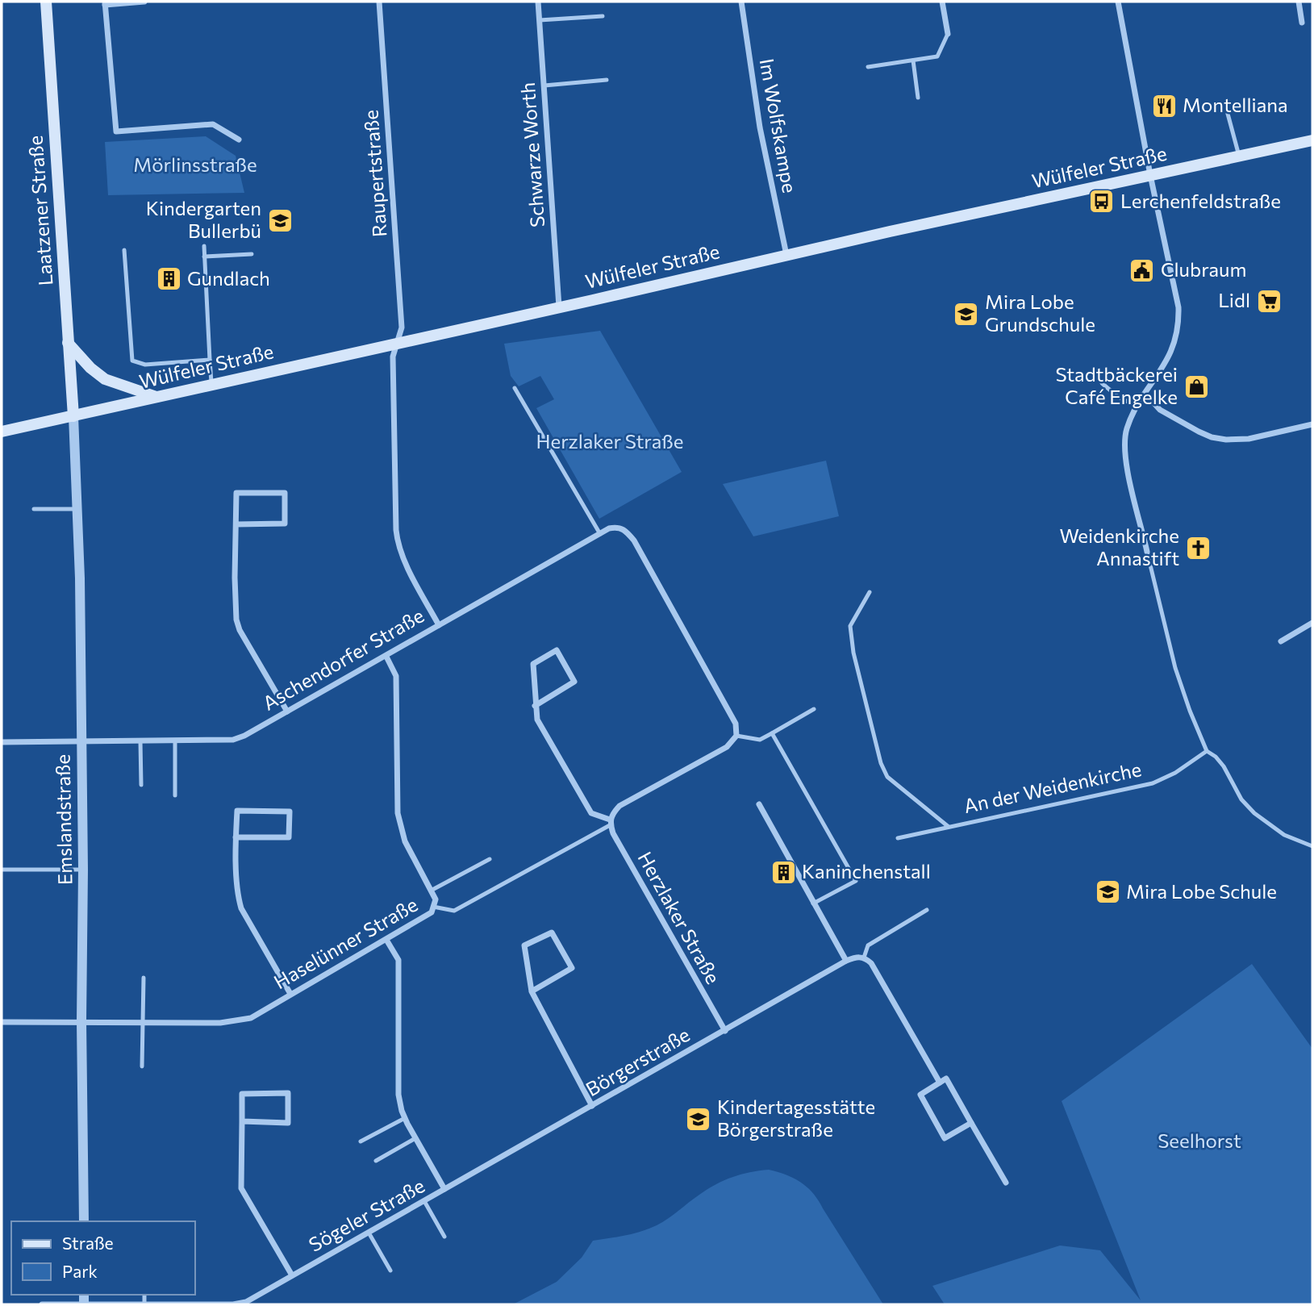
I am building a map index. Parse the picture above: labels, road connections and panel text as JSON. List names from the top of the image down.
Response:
{
  "streets": {
    "main road": ["Wülfeler Straße", "Laatzener Straße"],
    "street": [
      "Im Wolfskampe",
      "Schwarze Worth",
      "Raupertstraße",
      "Aschendorfer Straße",
      "Emslandstraße",
      "Herzlaker Straße",
      "Haselünner Straße",
      "Börgerstraße",
      "Sögeler Straße"
    ],
    "lane": ["An der Weidenkirche"]
  },
  "crossings": [
    ["Im Wolfskampe", "Wülfeler Straße"],
    ["Schwarze Worth", "Wülfeler Straße"],
    ["Wülfeler Straße", "Raupertstraße"],
    ["Wülfeler Straße", "Laatzener Straße"],
    ["Wülfeler Straße", "Aschendorfer Straße"],
    ["Wülfeler Straße", "Emslandstraße"],
    ["Raupertstraße", "Aschendorfer Straße"],
    ["Laatzener Straße", "Emslandstraße"],
    ["Aschendorfer Straße", "Emslandstraße"],
    ["Aschendorfer Straße", "Haselünner Straße"],
    ["Emslandstraße", "Haselünner Straße"],
    ["Herzlaker Straße", "Börgerstraße"],
    ["Haselünner Straße", "Sögeler Straße"],
    ["Börgerstraße", "Sögeler Straße"]
  ],
  "parks": ["Mörlinsstraße", "Herzlaker Straße", "Seelhorst"],
  "places": {
    "restaurant": ["Montelliana"],
    "bus stop": ["Lerchenfeldstraße"],
    "school or university": [
      "Kindergarten Bullerbü",
      "Mira Lobe Grundschule",
      "Mira Lobe Schule",
      "Kindertagesstätte Börgerstraße"
    ],
    "public building": ["Clubraum"],
    "building": ["Gundlach", "Kaninchenstall"],
    "supermarket": ["Lidl"],
    "shop": ["Stadtbäckerei Café Engelke"],
    "church": ["Weidenkirche Annastift"]
  },
  "legend": ["Straße", "Park"]
}
